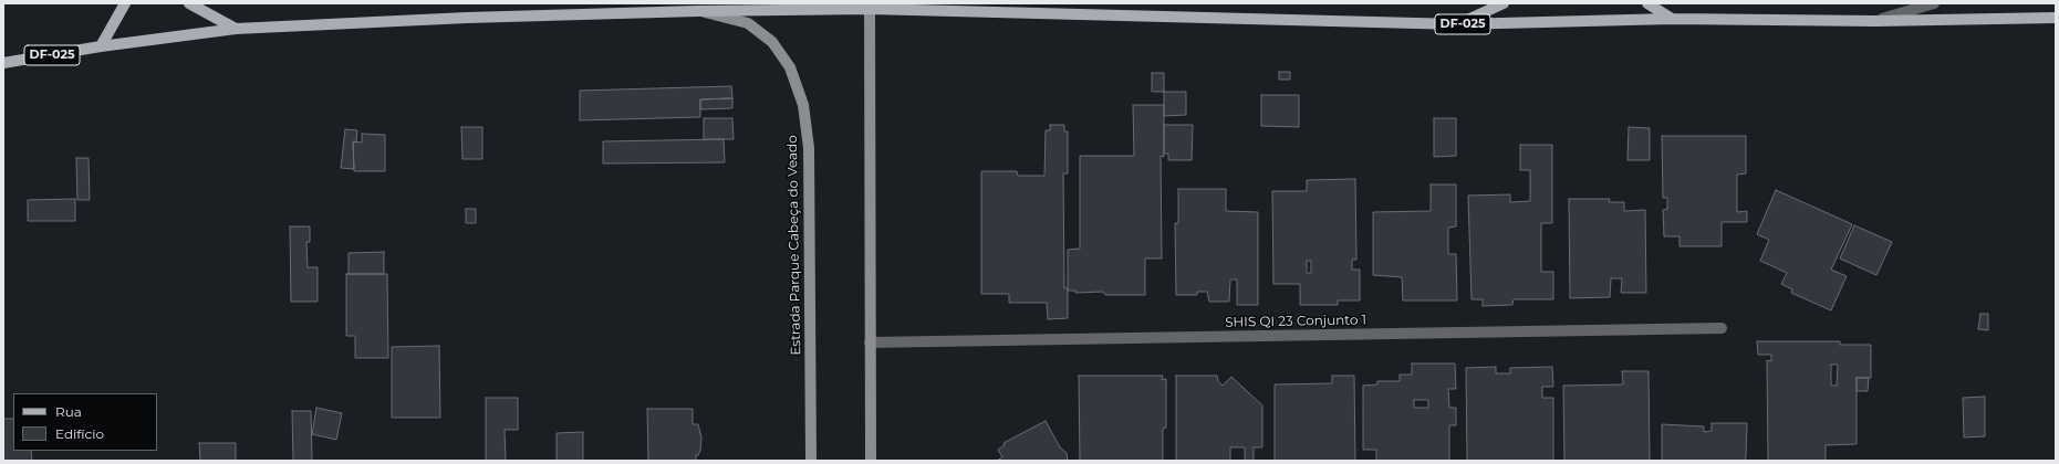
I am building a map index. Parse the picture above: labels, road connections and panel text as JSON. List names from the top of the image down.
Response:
{
  "streets": {
    "main road": ["DF-025", "Estrada Parque Cabeça do Veado"],
    "street": ["SHIS QI 23 Conjunto 1"]
  },
  "crossings": [
    ["DF-025", "Estrada Parque Cabeça do Veado"]
  ],
  "legend": ["Rua", "Edifício"]
}
